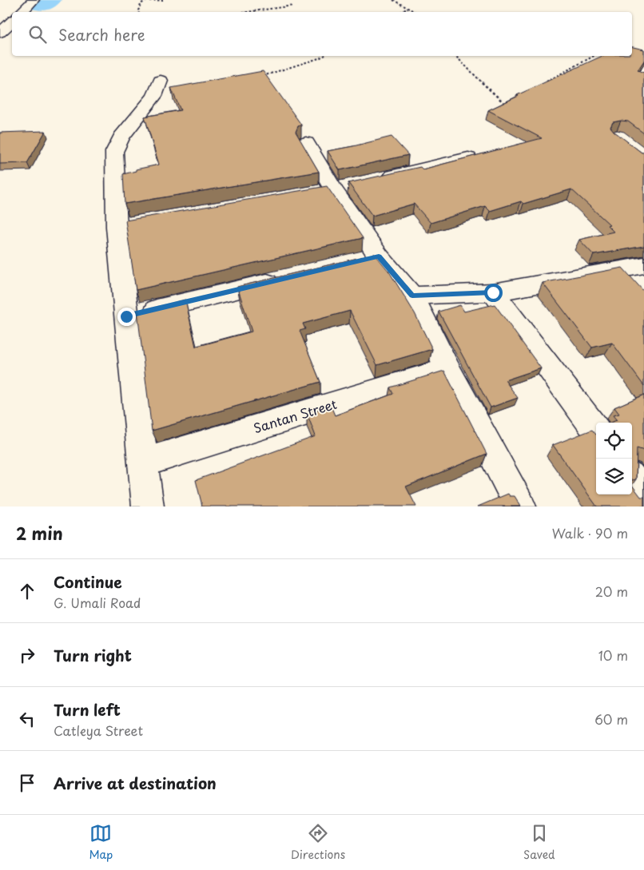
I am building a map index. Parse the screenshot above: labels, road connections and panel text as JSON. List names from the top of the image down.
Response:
{
  "streets": {
    "main road": ["Santan Street"]
  },
  "page": {
    "search": "Search here",
    "heading": ["2 min", "Walk · 90 m"],
    "list": [
      ["Continue", "G. Umali Road", "20 m"],
      ["Turn right", "10 m"],
      ["Turn left", "Catleya Street", "60 m"],
      "Arrive at destination"
    ],
    "nav": ["Map", "Directions", "Saved"]
  }
}
